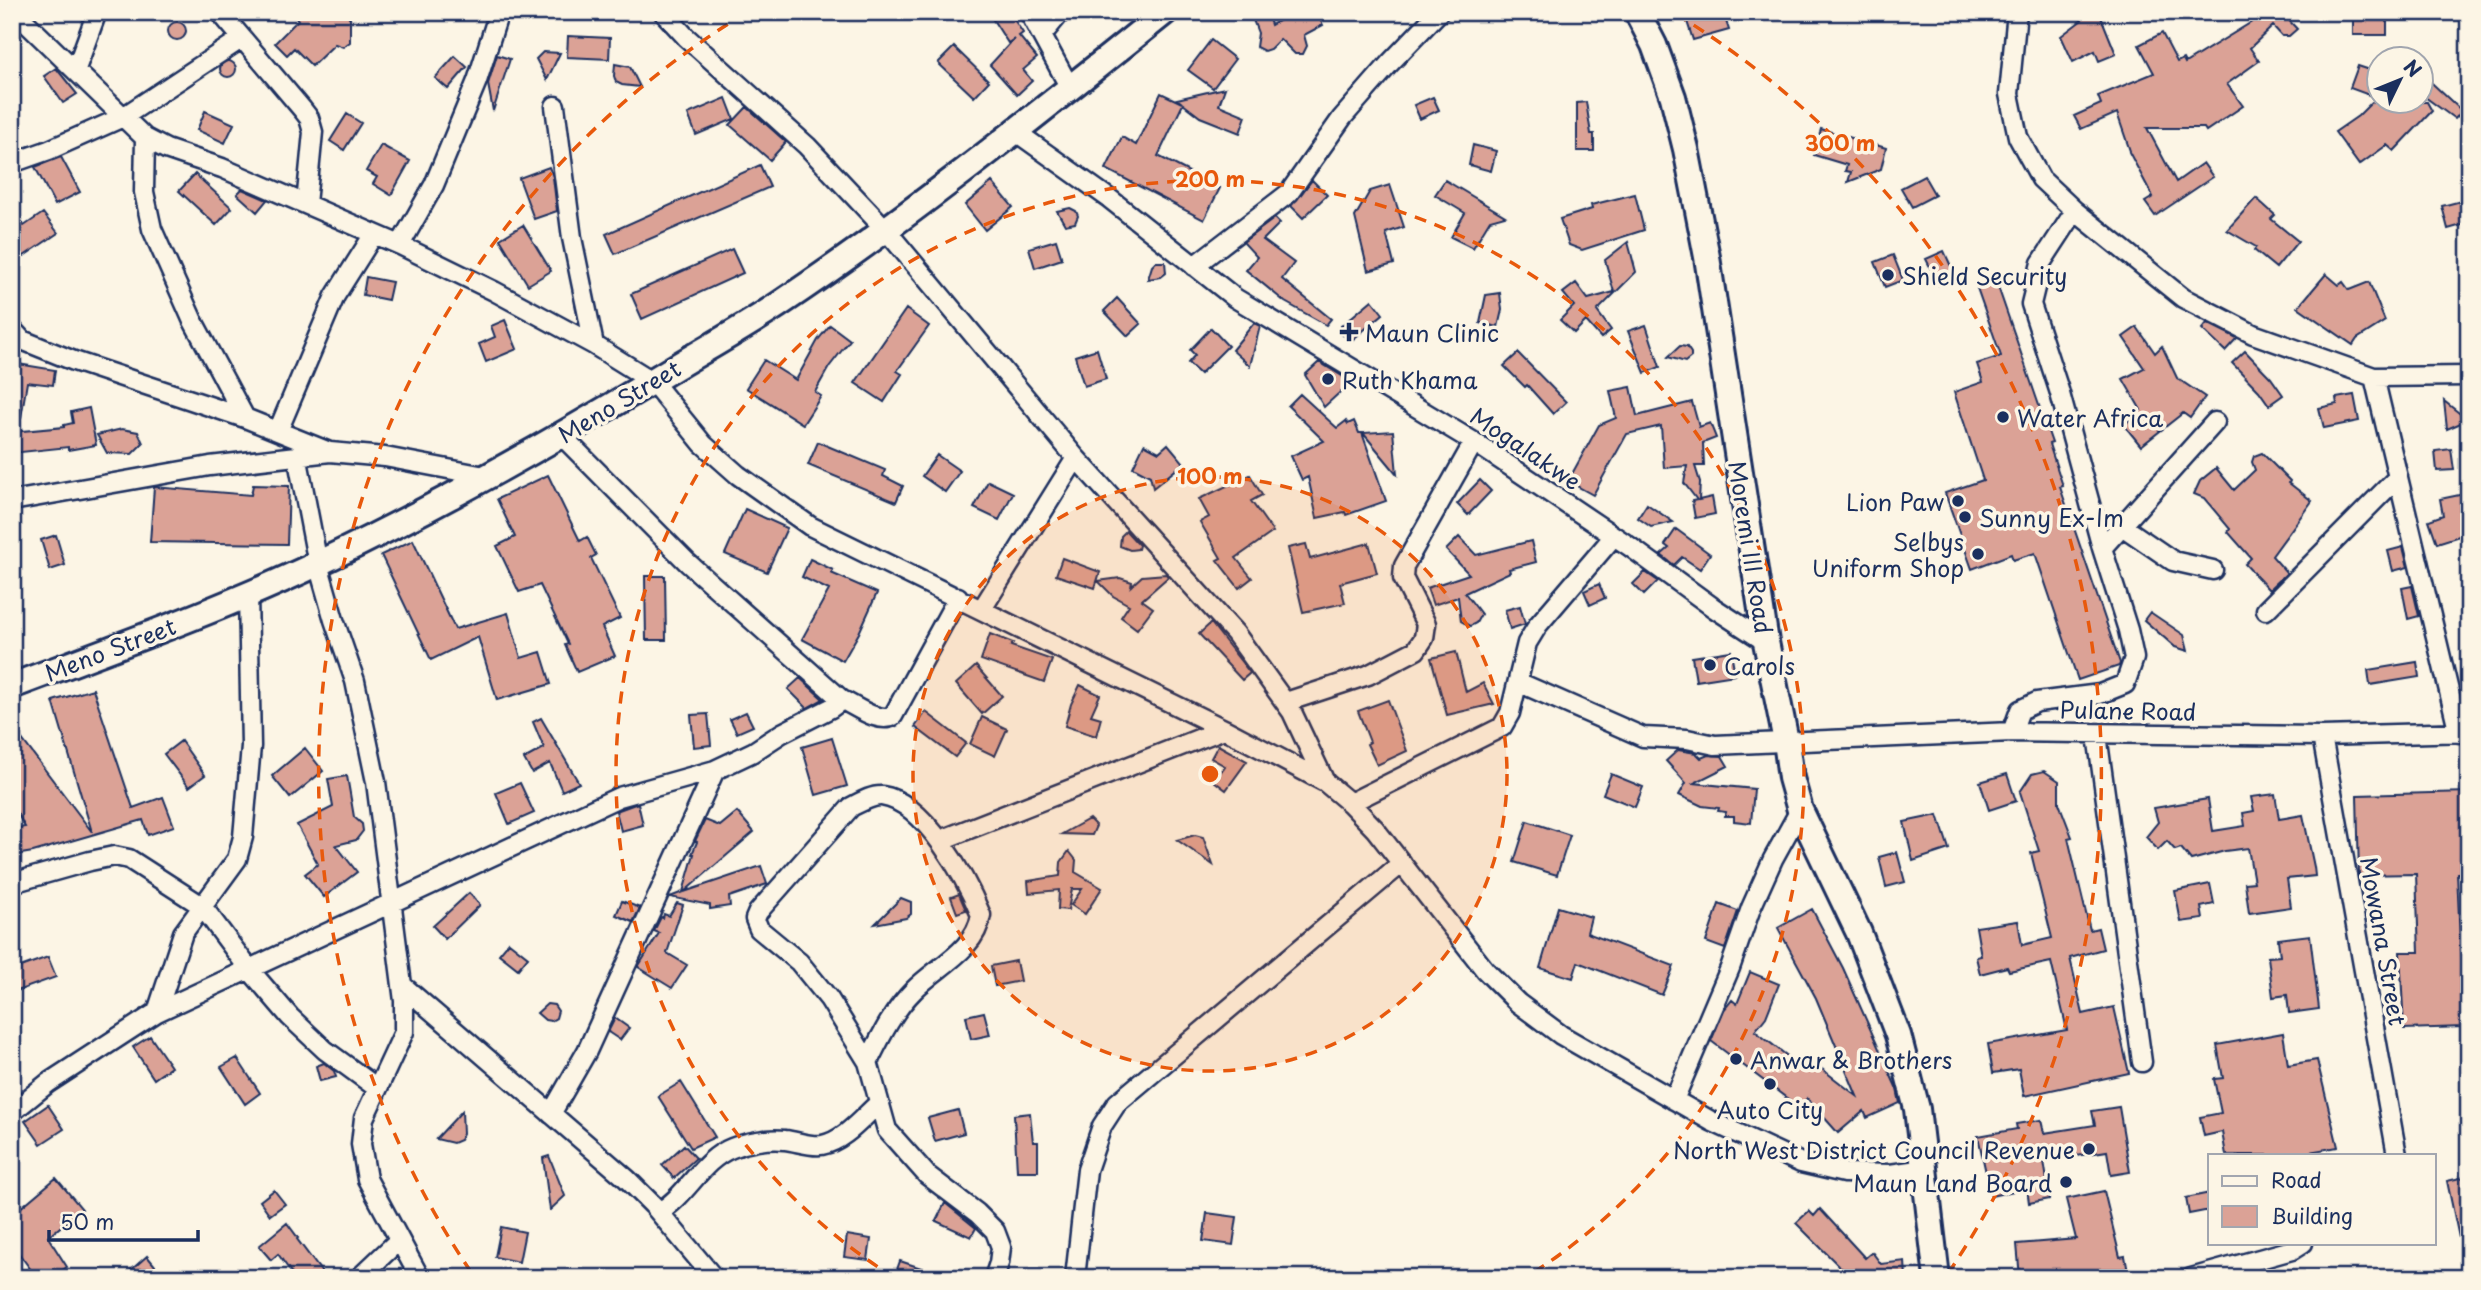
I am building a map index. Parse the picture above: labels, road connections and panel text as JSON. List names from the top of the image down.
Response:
{
  "streets": {
    "street": [
      "Meno Street",
      "Mogalakwe",
      "Moremi III Road",
      "Pulane Road",
      "Mowana Street"
    ]
  },
  "crossings": [
    ["Meno Street", "Mogalakwe"],
    ["Mogalakwe", "Moremi III Road"],
    ["Moremi III Road", "Pulane Road"],
    ["Pulane Road", "Mowana Street"]
  ],
  "places": {
    "other": [
      "Shield Security",
      "Ruth Khama",
      "Water Africa",
      "Lion Paw",
      "Sunny Ex-Im",
      "Selbys Uniform Shop",
      "Carols",
      "Anwar & Brothers",
      "Auto City",
      "North West District Council Revenue",
      "Maun Land Board"
    ],
    "health": ["Maun Clinic"]
  },
  "legend": ["Road", "Building"],
  "scale_bar": "50 m",
  "north": "top right",
  "rings": ["300 m", "200 m", "100 m"]
}
